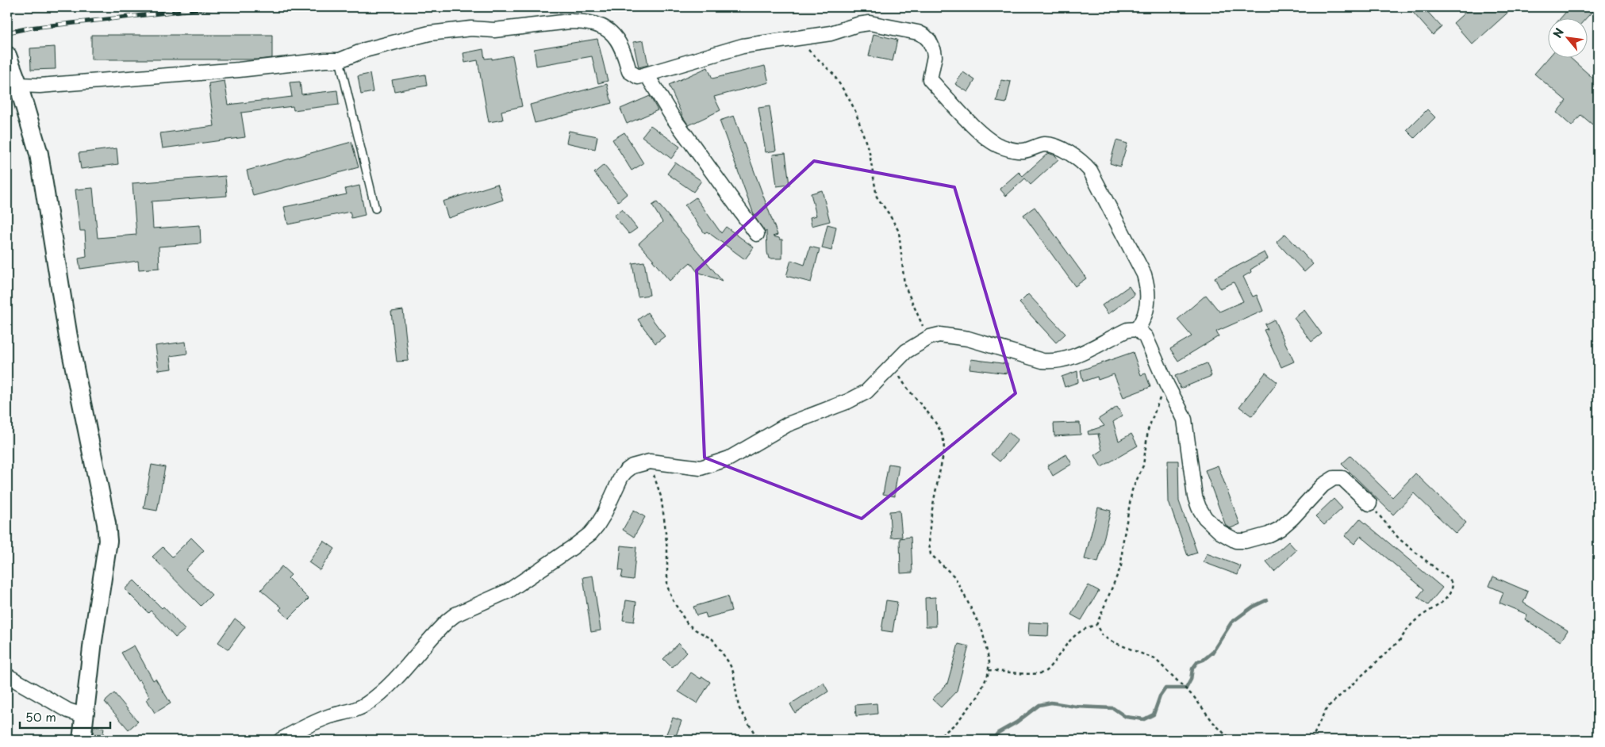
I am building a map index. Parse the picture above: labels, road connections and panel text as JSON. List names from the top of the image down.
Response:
{
  "scale_bar": "50 m",
  "north": "top left"
}
